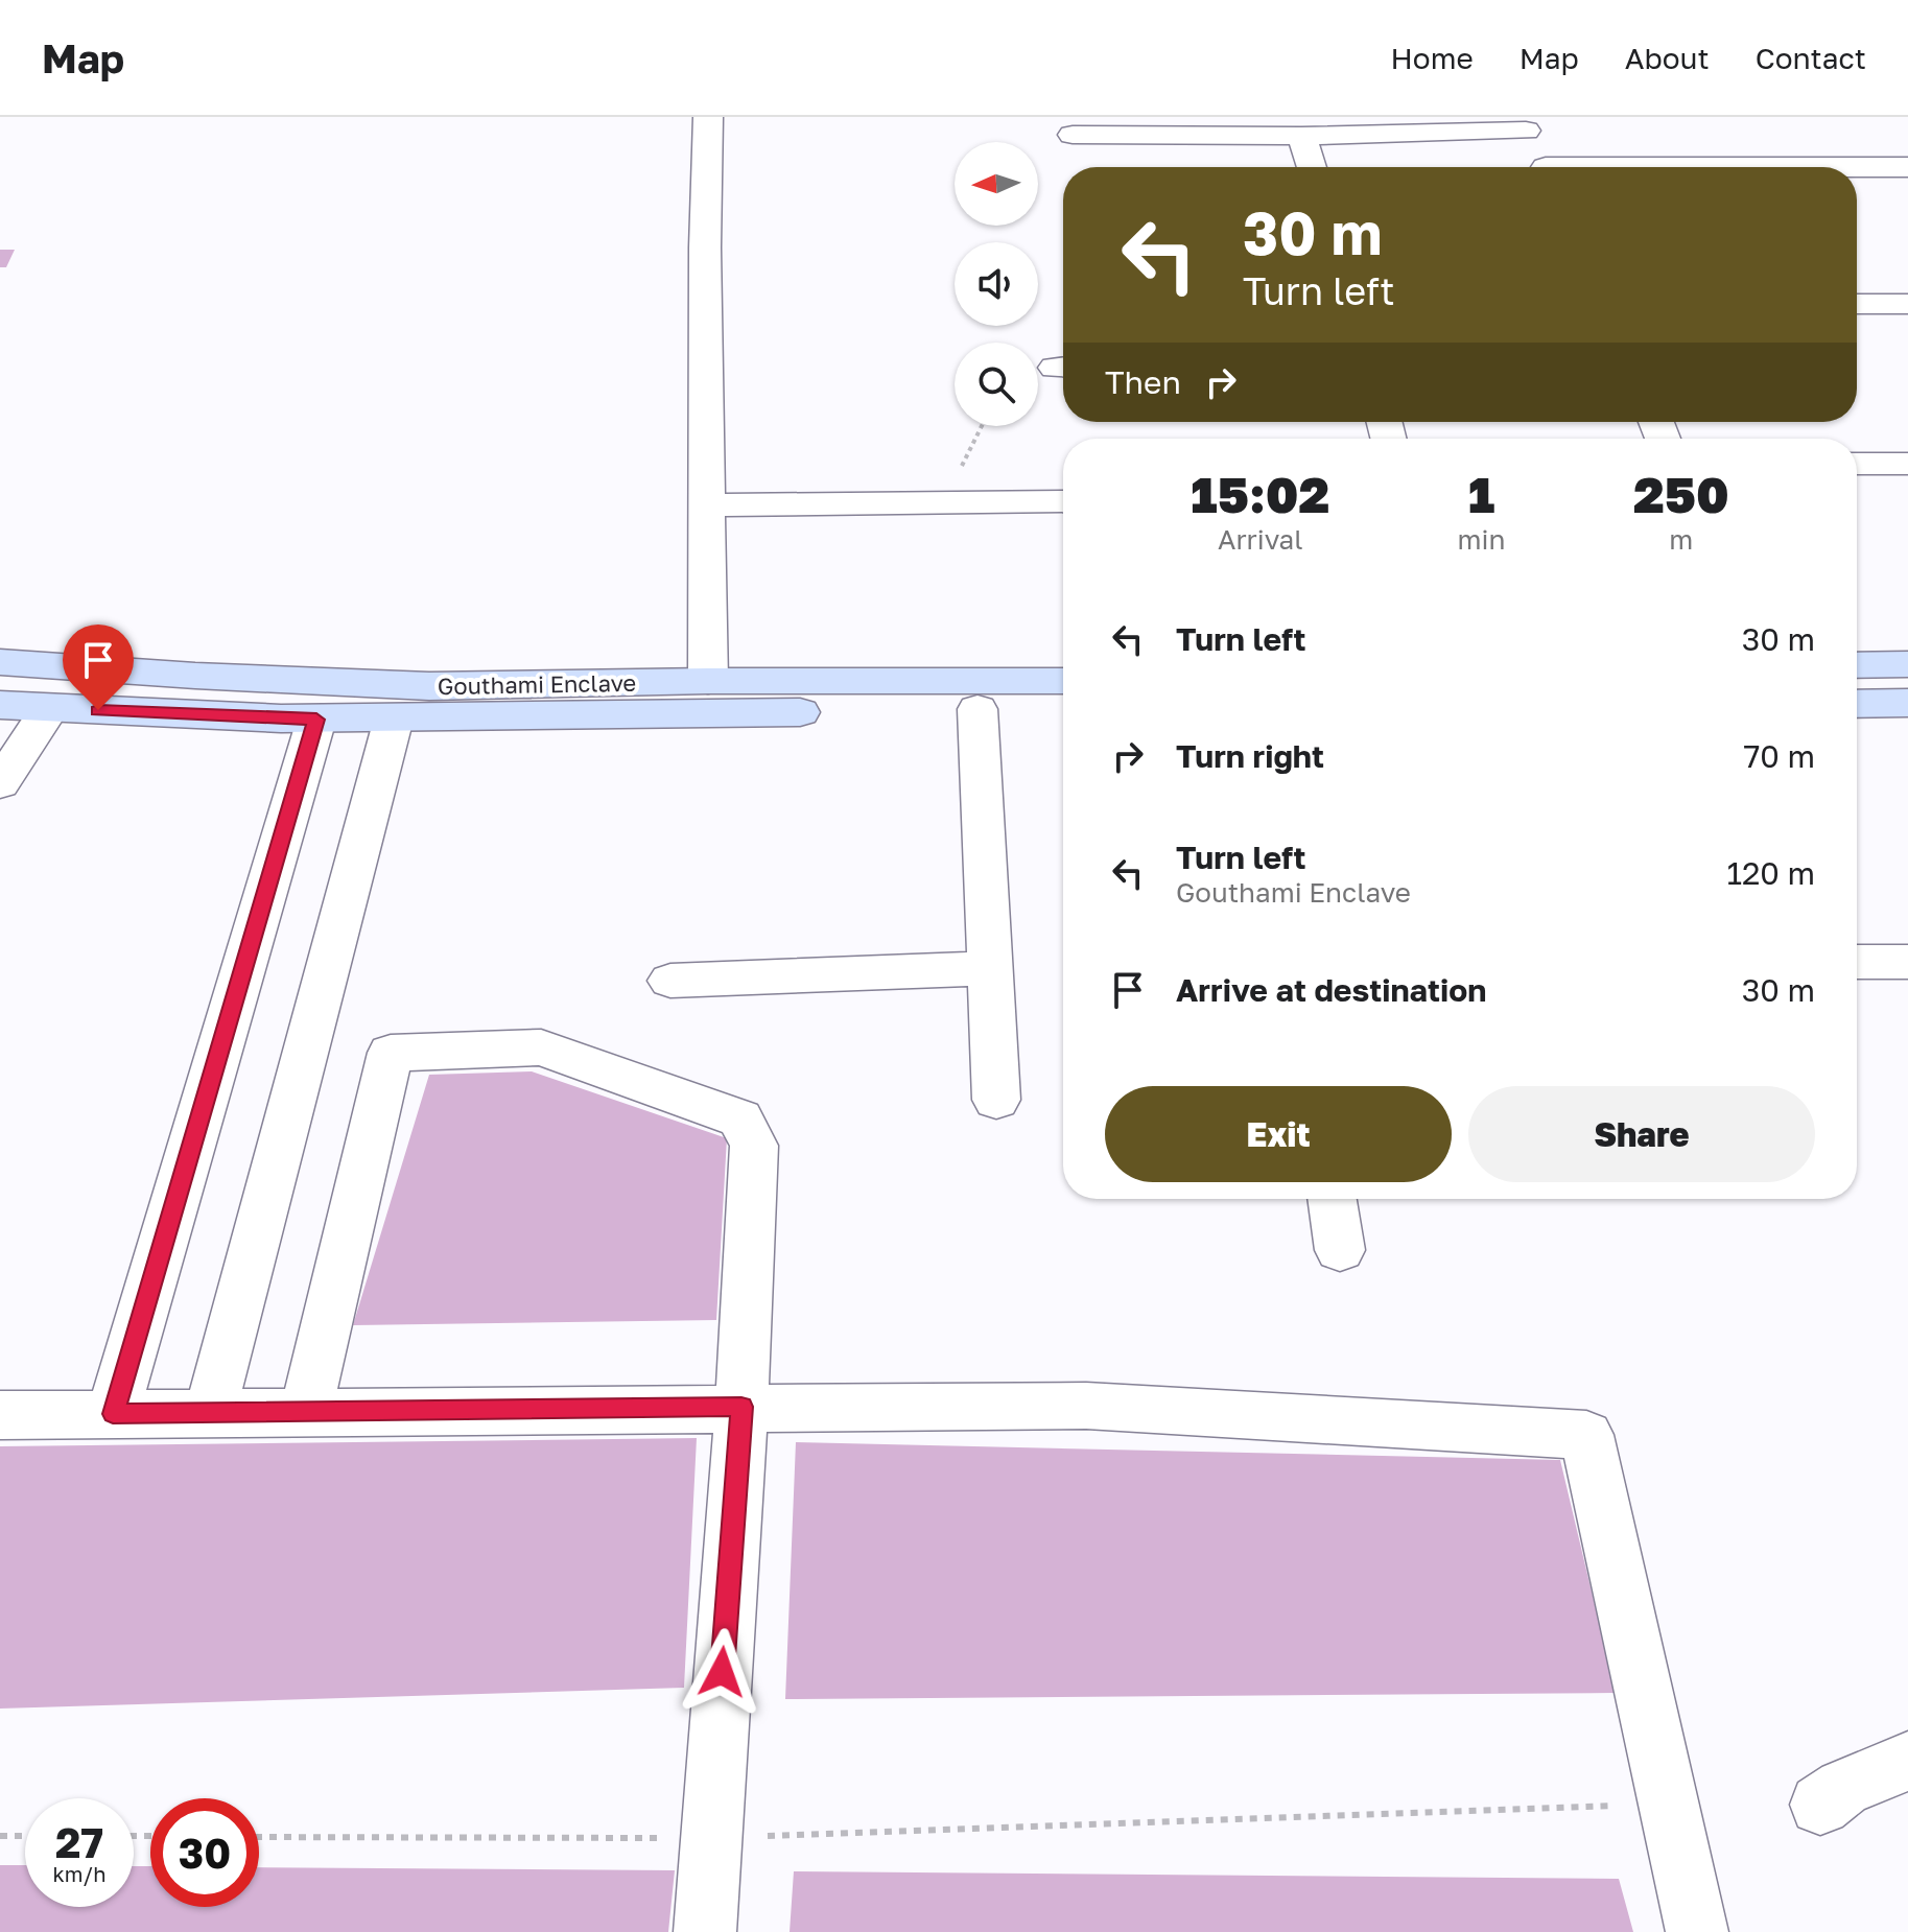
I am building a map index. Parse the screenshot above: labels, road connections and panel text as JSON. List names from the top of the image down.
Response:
{
  "streets": {
    "street": ["Gouthami Enclave"]
  },
  "north": "left",
  "page": {
    "header": "Map",
    "nav": [
      "Home",
      "Map",
      "About",
      "Contact"
    ],
    "turn": ["30 m", "Turn left"],
    "then": "Then",
    "eta": [
      "15:02",
      "Arrival",
      "1",
      "min",
      "250",
      "m"
    ],
    "list": [
      {
        "name": "Turn left",
        "value": "30 m"
      },
      {
        "name": "Turn right",
        "value": "70 m"
      },
      {
        "name": "Turn left",
        "note": "Gouthami Enclave",
        "value": "120 m"
      },
      {
        "name": "Arrive at destination",
        "value": "30 m"
      }
    ],
    "buttons": ["Exit", "Share"],
    "speed": "27 km/h",
    "limit": "30"
  }
}
